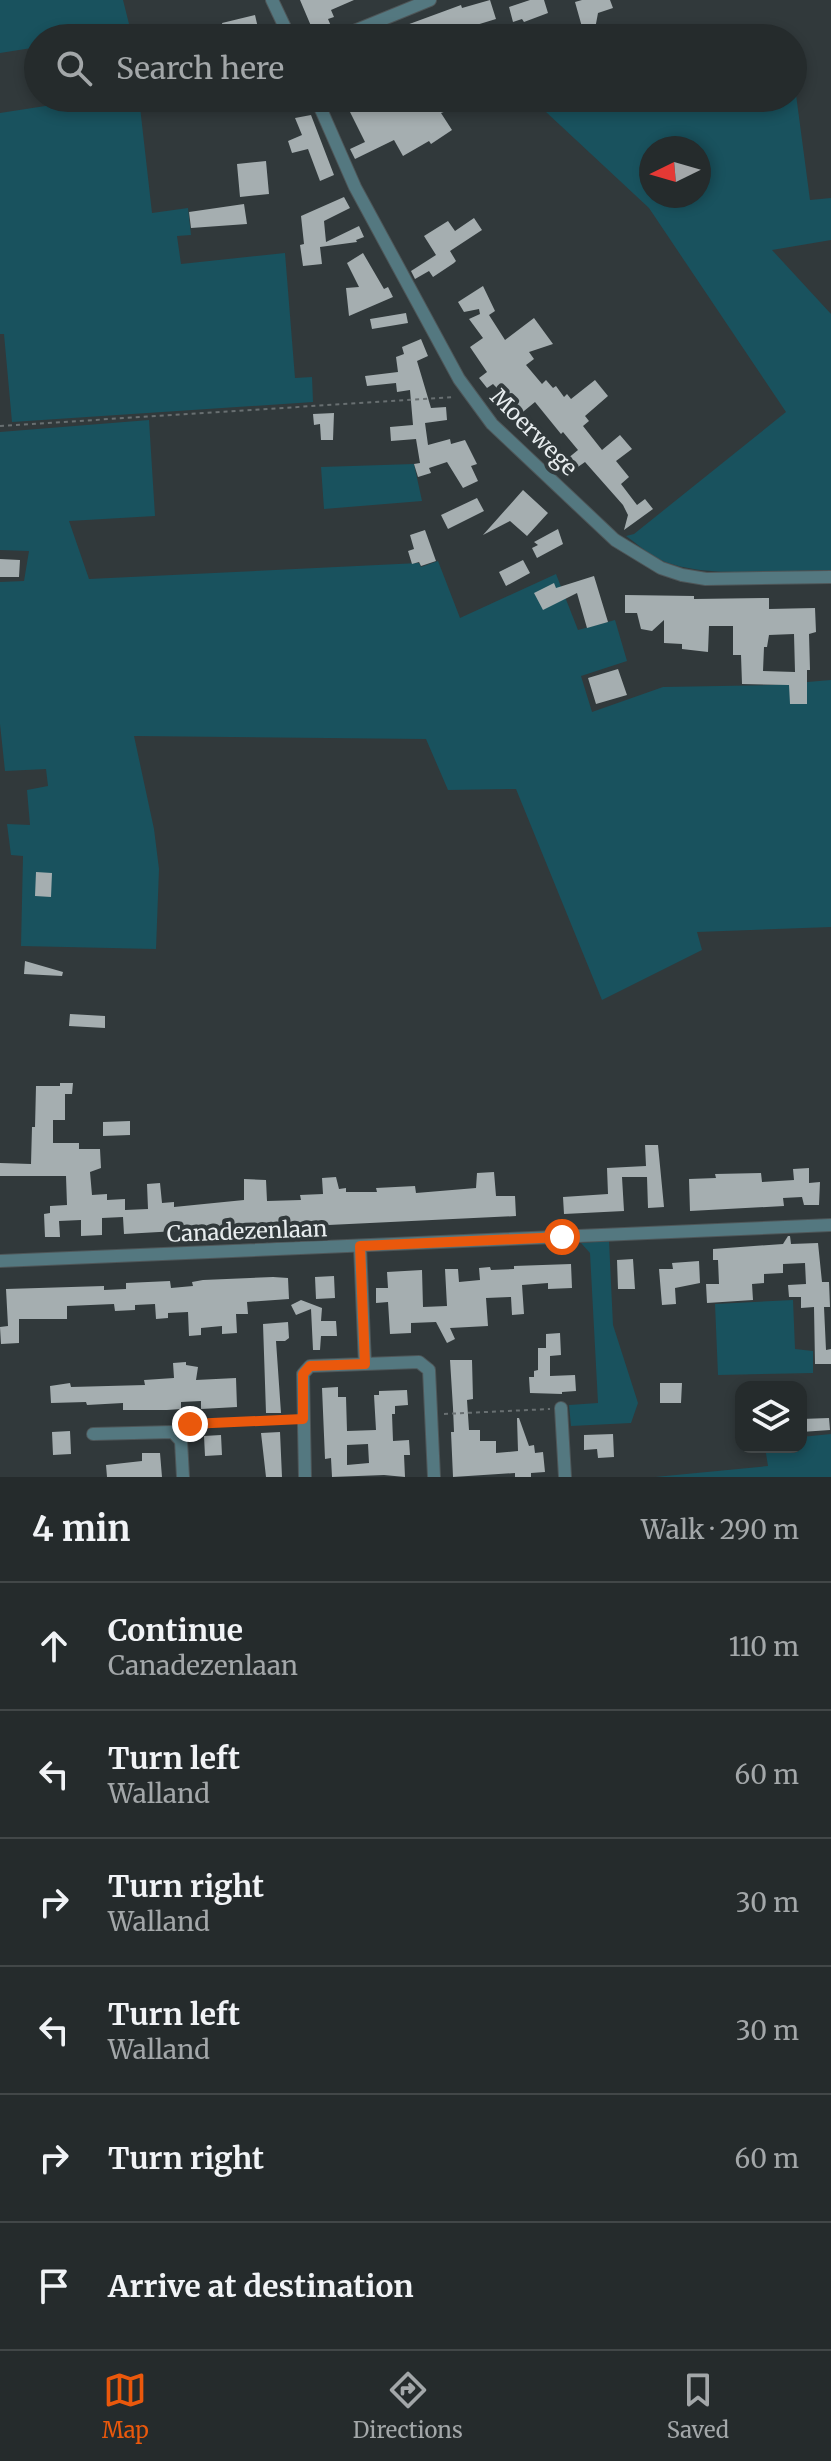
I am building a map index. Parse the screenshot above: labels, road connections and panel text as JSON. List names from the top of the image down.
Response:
{
  "streets": {
    "street": ["Moerwege", "Canadezenlaan"]
  },
  "north": "left",
  "page": {
    "search": "Search here",
    "heading": ["4 min", "Walk · 290 m"],
    "list": [
      ["Continue", "Canadezenlaan", "110 m"],
      ["Turn left", "Walland", "60 m"],
      ["Turn right", "Walland", "30 m"],
      ["Turn left", "Walland", "30 m"],
      ["Turn right", "60 m"],
      "Arrive at destination"
    ],
    "nav": ["Map", "Directions", "Saved"]
  }
}
